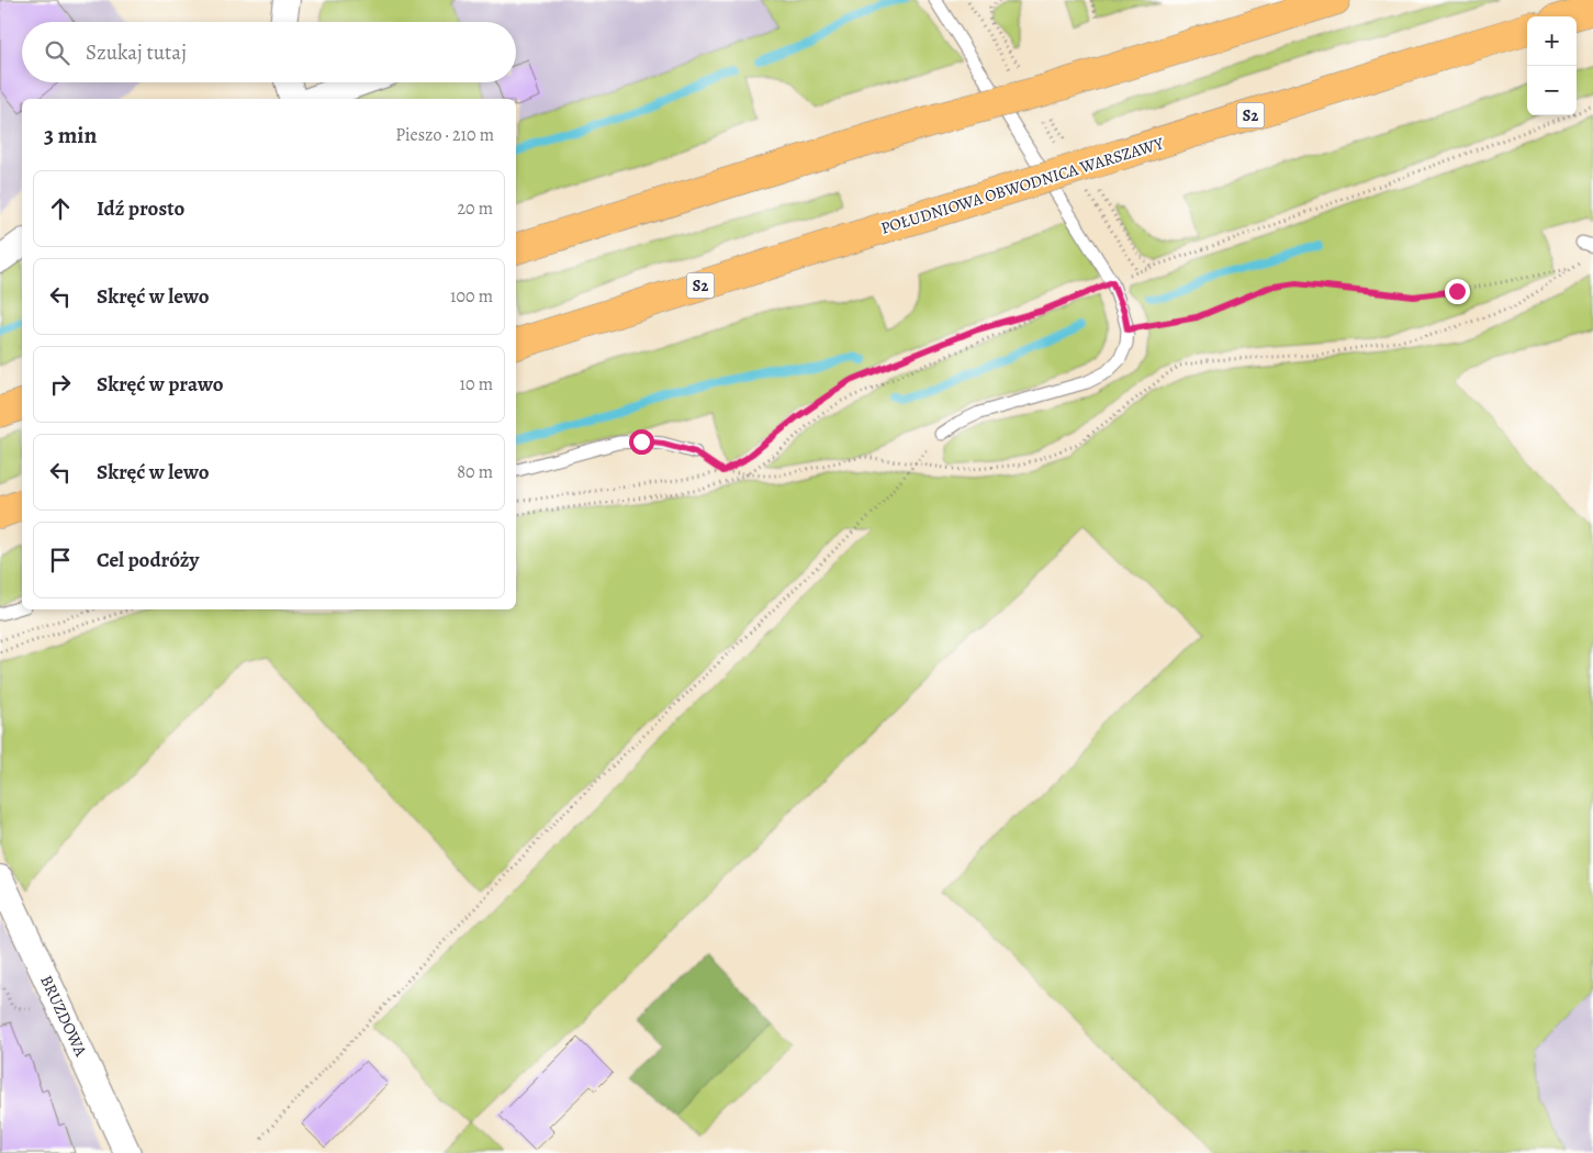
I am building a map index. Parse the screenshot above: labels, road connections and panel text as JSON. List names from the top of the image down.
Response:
{
  "streets": {
    "highway": ["S2", "POŁUDNIOWA OBWODNICA WARSZAWY"],
    "street": ["BRUZDOWA"]
  },
  "page": {
    "map_buttons": ["+", "−"],
    "search": "Szukaj tutaj",
    "heading": ["3 min", "Pieszo · 210 m"],
    "list": [
      ["Idź prosto", "20 m"],
      ["Skręć w lewo", "100 m"],
      ["Skręć w prawo", "10 m"],
      ["Skręć w lewo", "80 m"],
      "Cel podróży"
    ]
  }
}
